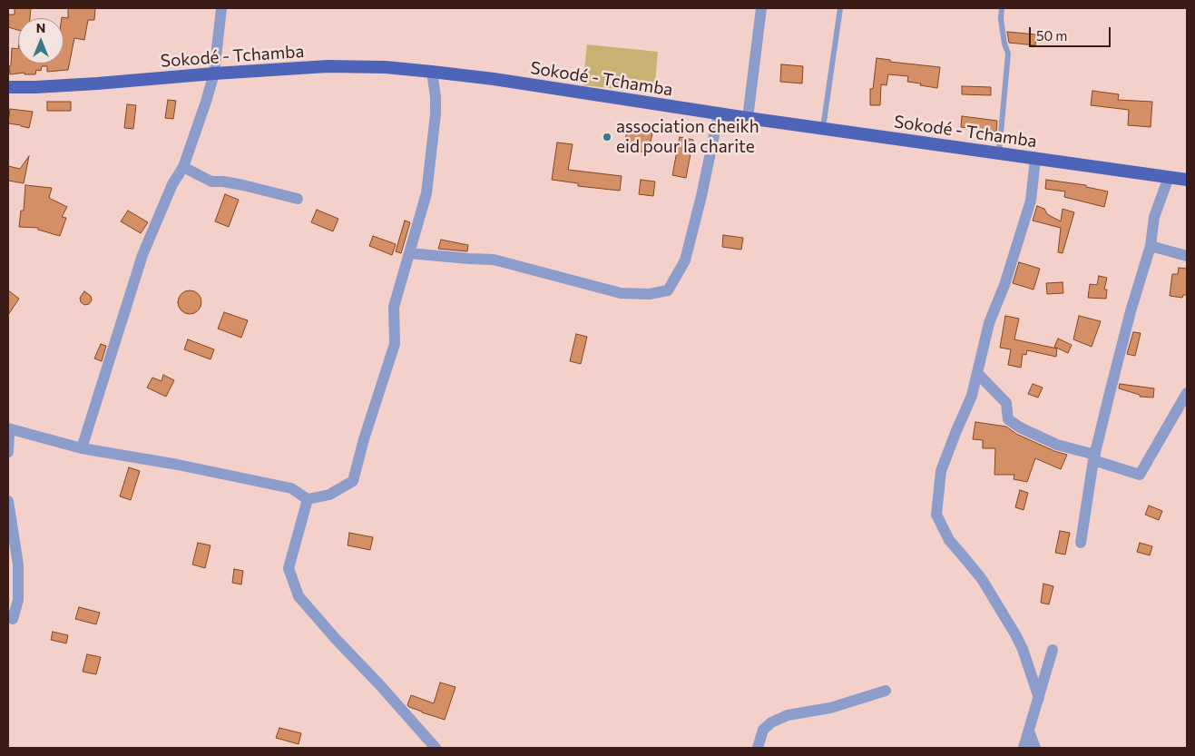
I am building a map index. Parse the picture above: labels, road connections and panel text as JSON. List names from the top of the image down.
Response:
{
  "streets": {
    "main road": ["Sokodé - Tchamba"]
  },
  "places": ["association cheikh eid pour la charite"],
  "scale_bar": "50 m",
  "north": "top"
}
